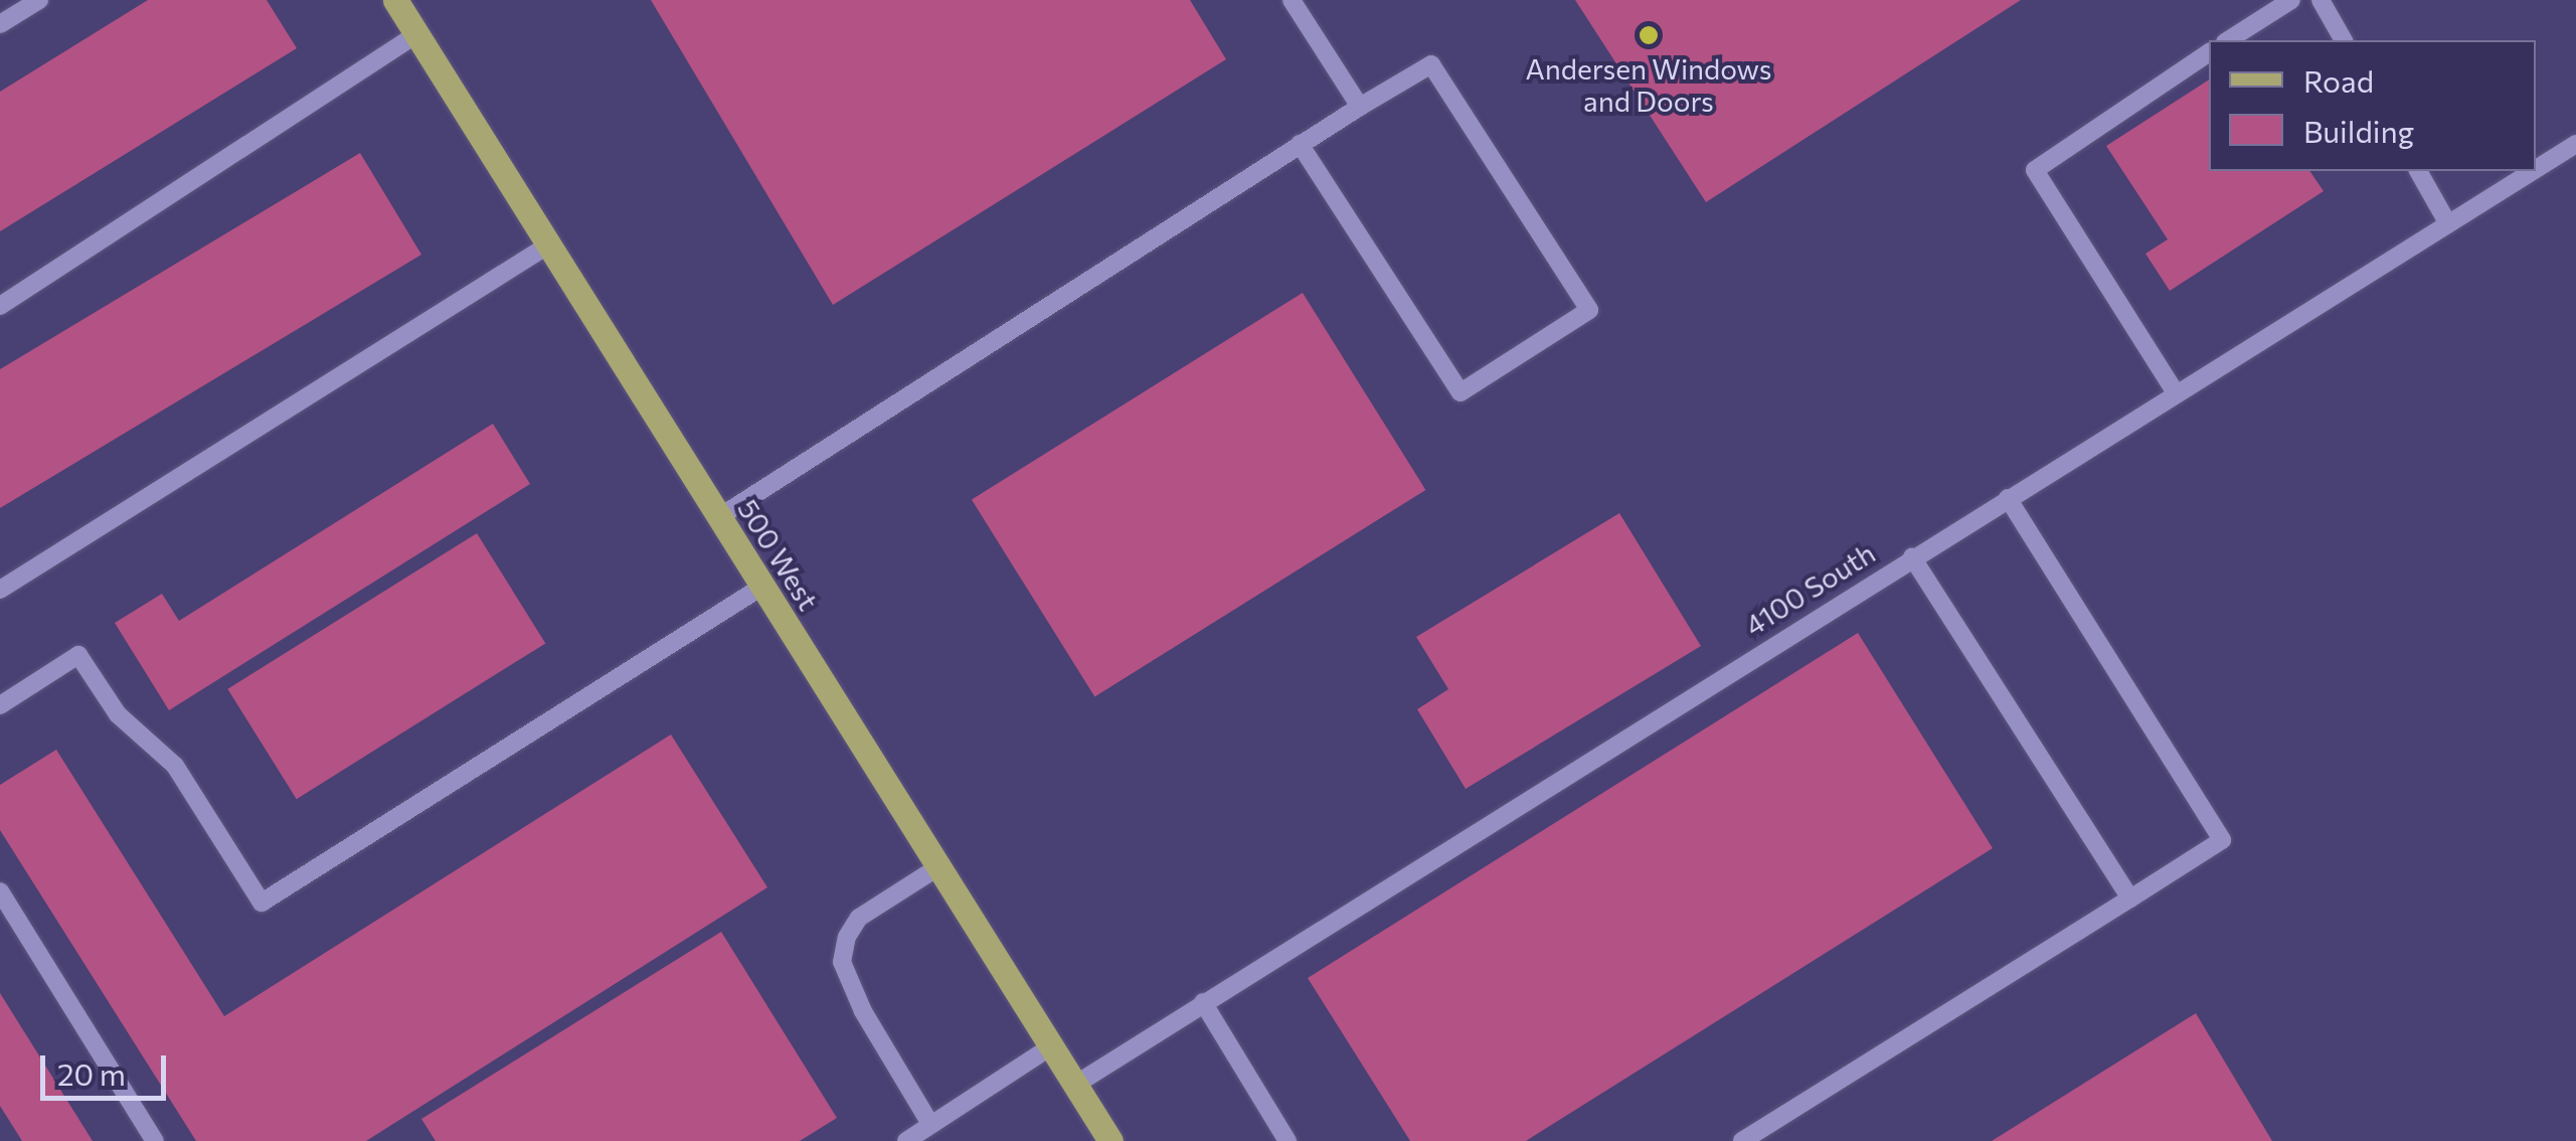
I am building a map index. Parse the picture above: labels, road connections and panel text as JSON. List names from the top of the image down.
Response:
{
  "streets": {
    "main road": ["500 West"],
    "lane": ["4100 South"]
  },
  "crossings": [
    ["500 West", "4100 South"]
  ],
  "places": ["Andersen Windows and Doors"],
  "legend": ["Road", "Building"],
  "scale_bar": "20 m"
}
